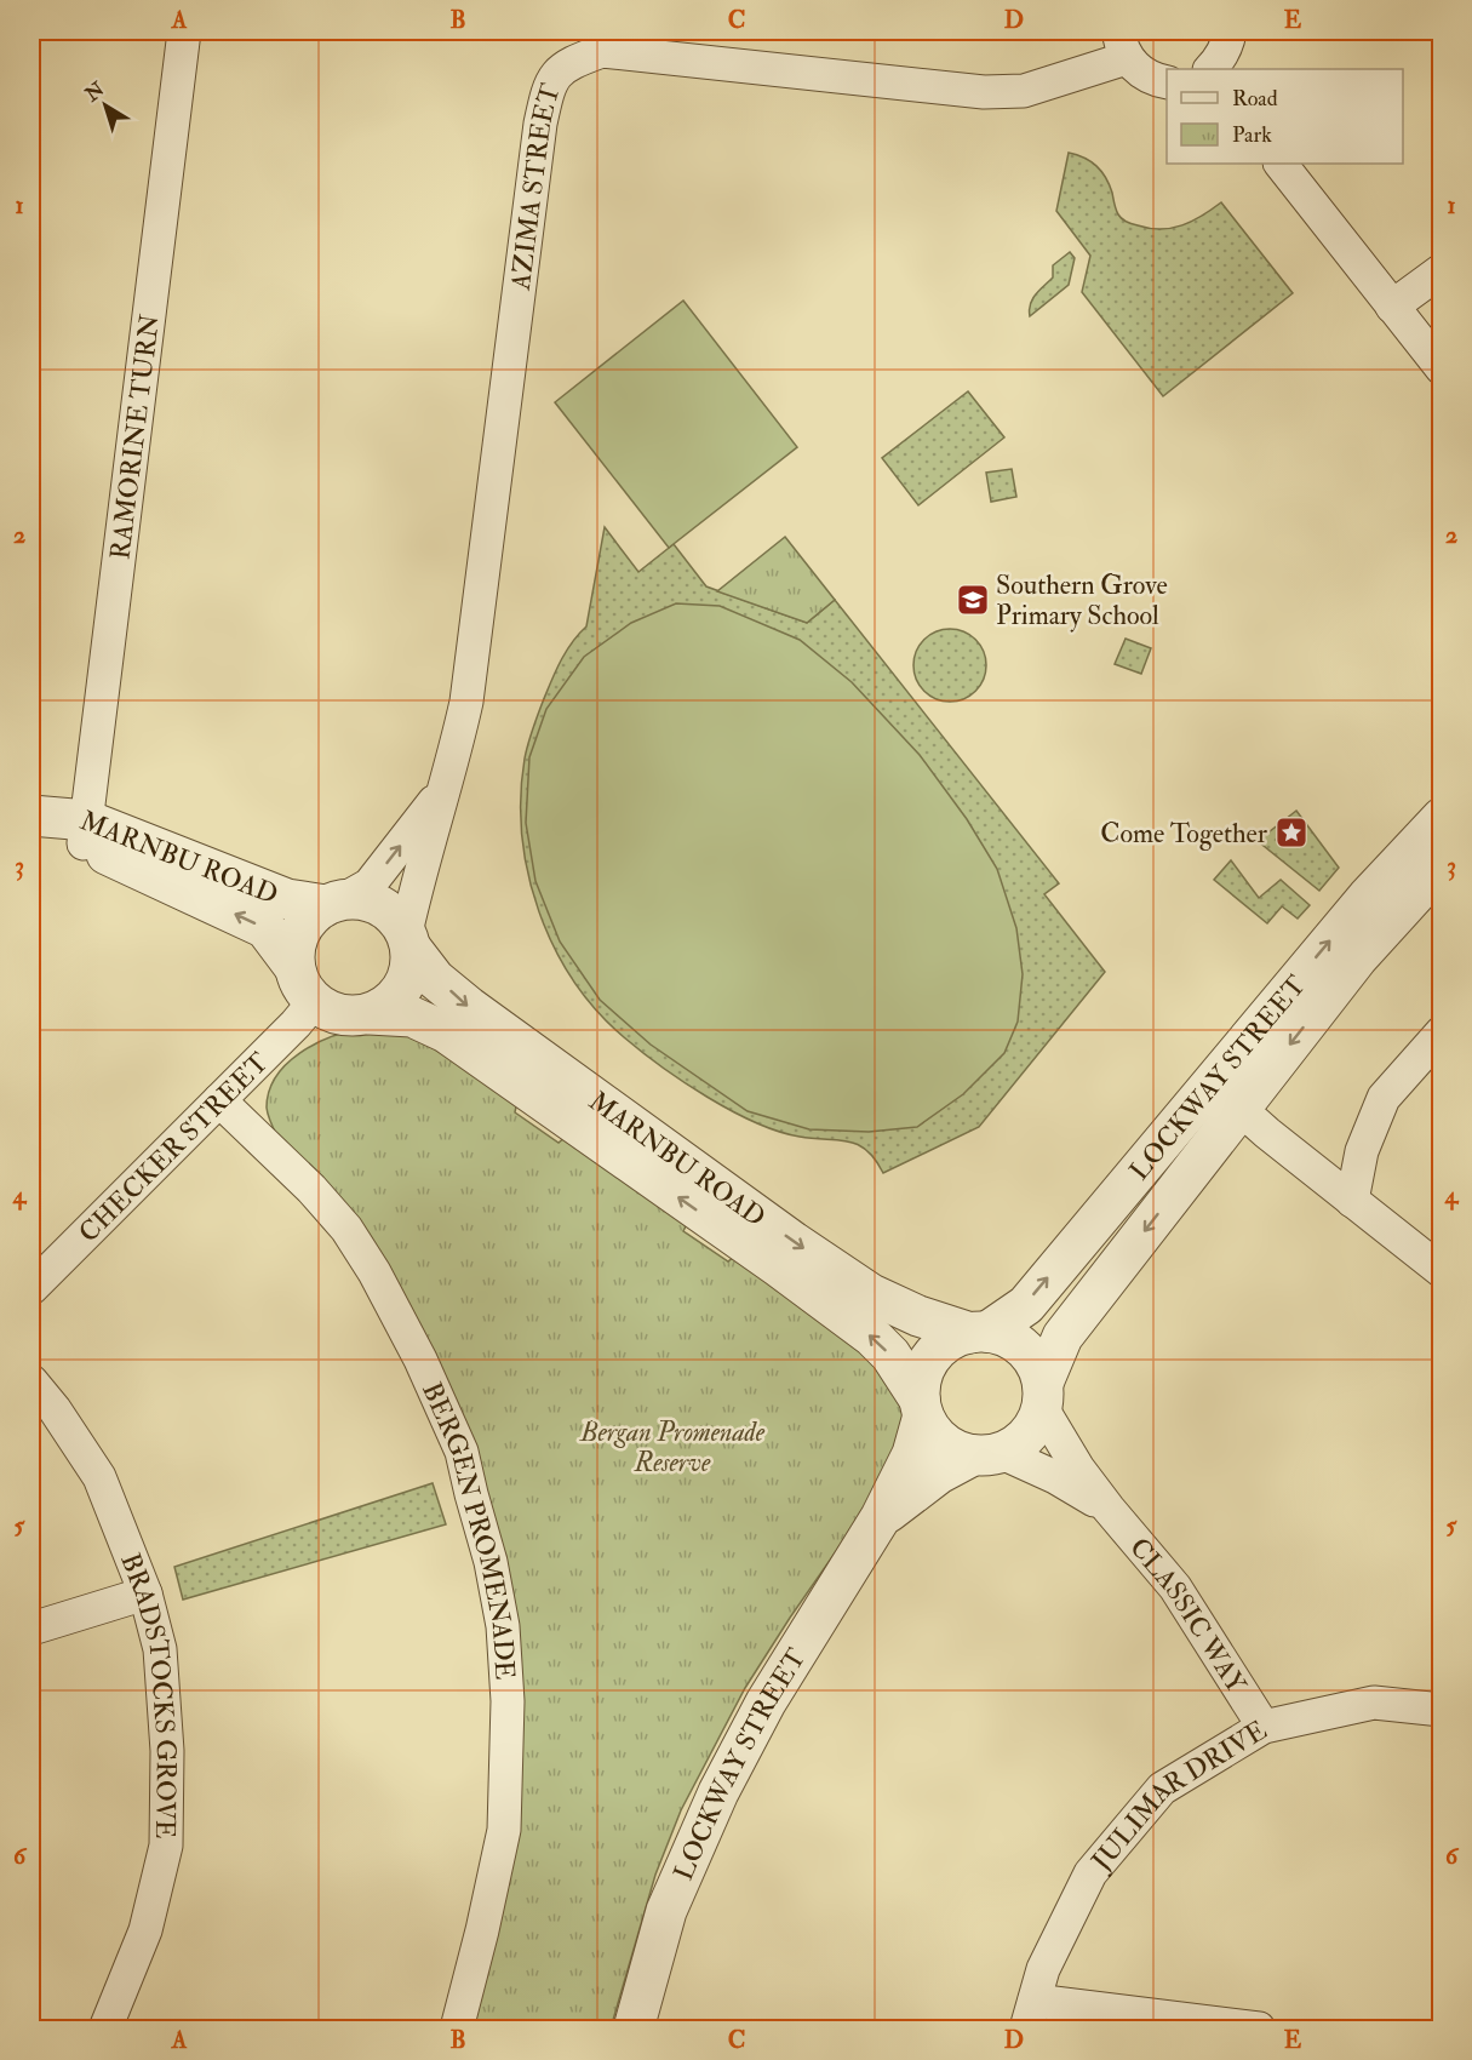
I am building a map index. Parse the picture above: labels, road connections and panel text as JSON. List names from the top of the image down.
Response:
{
  "streets": {
    "street": [
      "AZIMA STREET",
      "RAMORINE TURN",
      "MARNBU ROAD",
      "LOCKWAY STREET",
      "CHECKER STREET",
      "BERGEN PROMENADE",
      "CLASSIC WAY",
      "BRADSTOCKS GROVE",
      "JULIMAR DRIVE"
    ]
  },
  "crossings": [
    ["RAMORINE TURN", "MARNBU ROAD"],
    ["MARNBU ROAD", "LOCKWAY STREET"],
    ["MARNBU ROAD", "CHECKER STREET"],
    ["MARNBU ROAD", "CLASSIC WAY"],
    ["LOCKWAY STREET", "CLASSIC WAY"],
    ["CHECKER STREET", "BERGEN PROMENADE"],
    ["CLASSIC WAY", "JULIMAR DRIVE"]
  ],
  "parks": ["Bergan Promenade Reserve"],
  "places": {
    "school or university": ["Southern Grove Primary School"],
    "place": ["Come Together"]
  },
  "legend": ["Road", "Park"],
  "north": "top left",
  "grid": {
    "columns": [
      "A",
      "B",
      "C",
      "D",
      "E"
    ],
    "rows": [
      "1",
      "2",
      "3",
      "4",
      "5",
      "6"
    ]
  }
}
